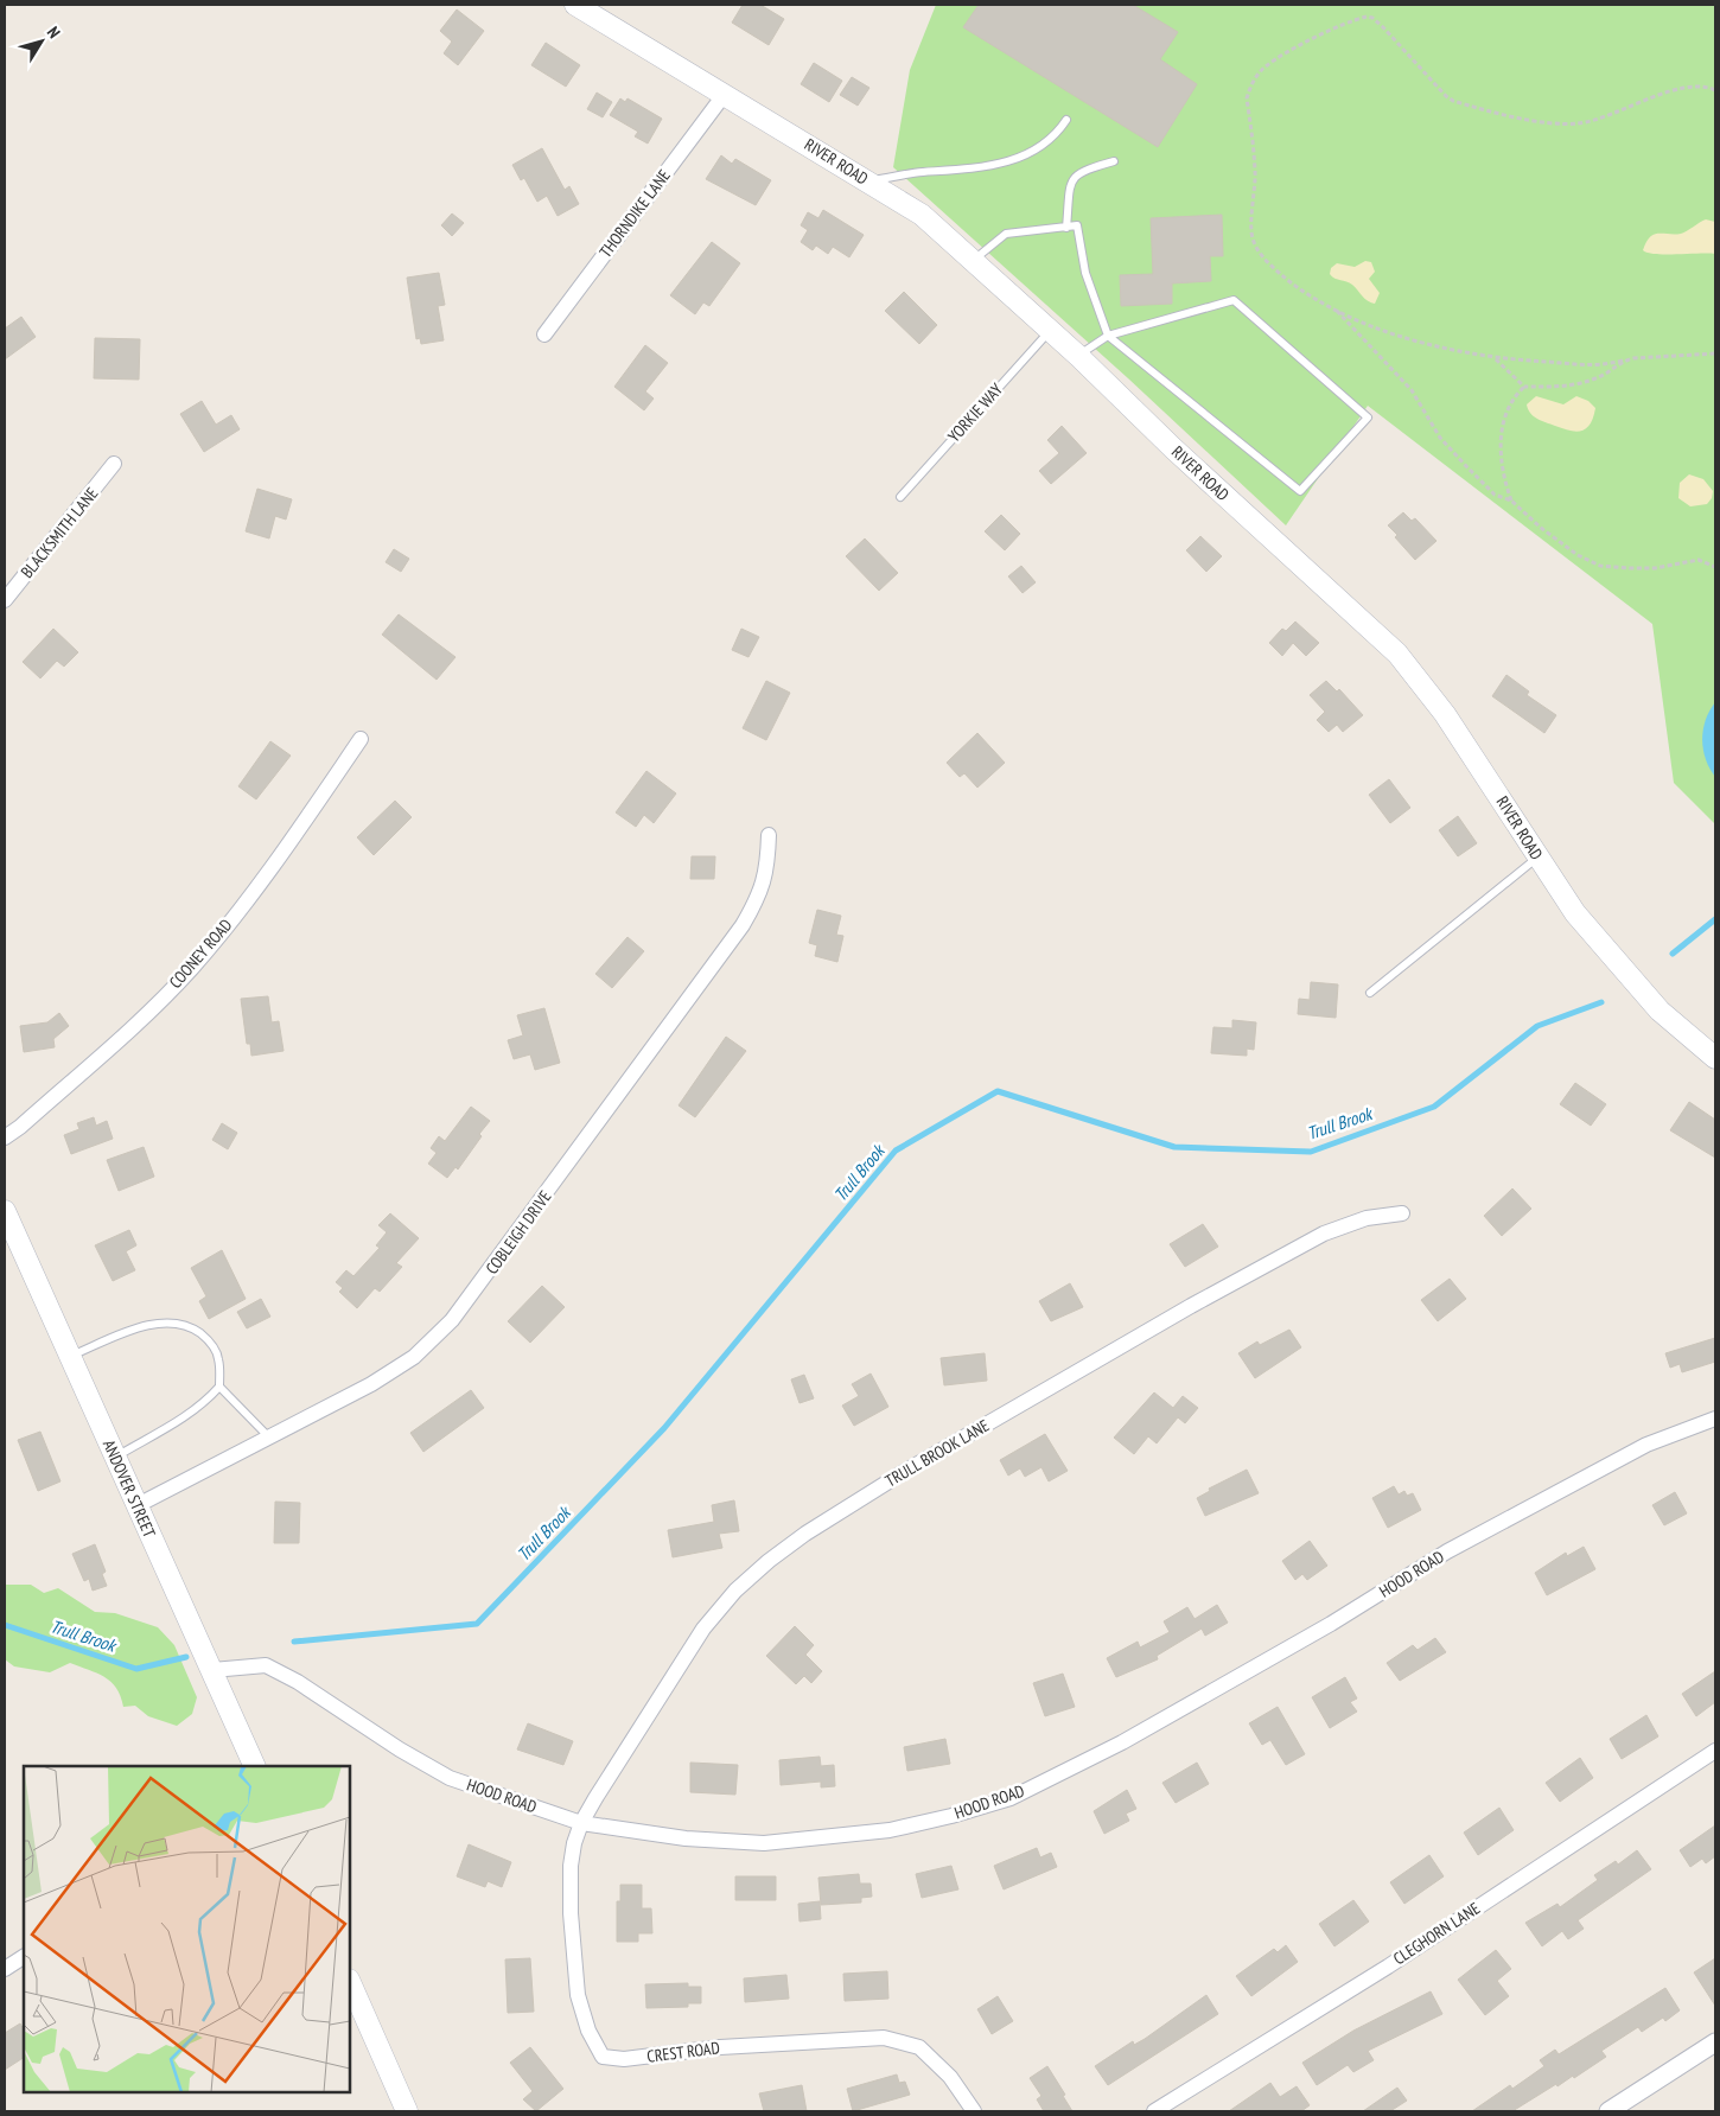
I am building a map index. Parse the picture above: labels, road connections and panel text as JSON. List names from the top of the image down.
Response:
{
  "streets": {
    "main road": ["RIVER ROAD", "ANDOVER STREET"],
    "street": [
      "THORNDIKE LANE",
      "BLACKSMITH LANE",
      "COONEY ROAD",
      "COBLEIGH DRIVE",
      "TRULL BROOK LANE",
      "HOOD ROAD",
      "CLEGHORN LANE",
      "CREST ROAD"
    ],
    "lane": ["YORKIE WAY"]
  },
  "crossings": [
    ["RIVER ROAD", "THORNDIKE LANE"],
    ["RIVER ROAD", "YORKIE WAY"],
    ["COBLEIGH DRIVE", "ANDOVER STREET"],
    ["TRULL BROOK LANE", "HOOD ROAD"],
    ["TRULL BROOK LANE", "CREST ROAD"],
    ["ANDOVER STREET", "HOOD ROAD"],
    ["HOOD ROAD", "CREST ROAD"]
  ],
  "water": ["Trull Brook"],
  "north": "top right"
}
